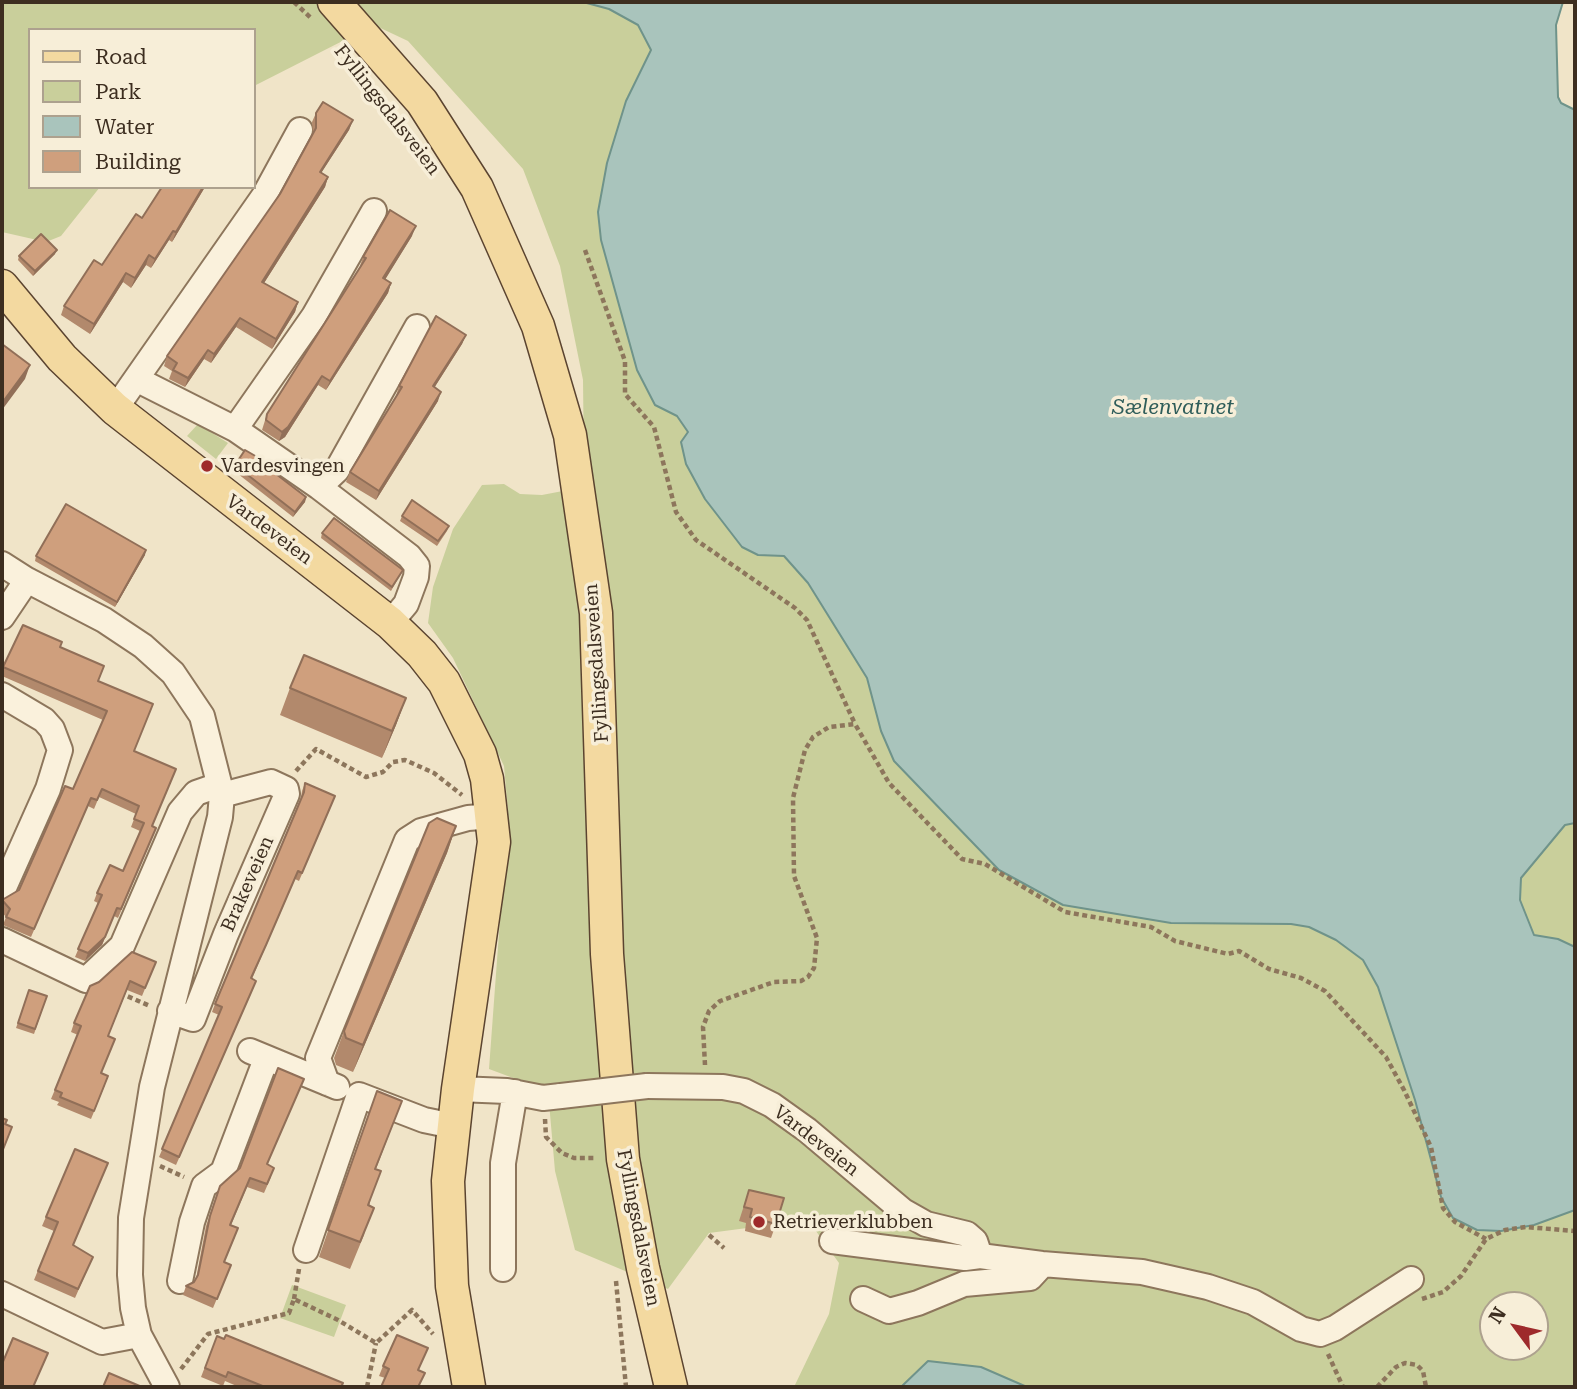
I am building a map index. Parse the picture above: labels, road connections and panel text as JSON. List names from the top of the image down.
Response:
{
  "streets": {
    "main road": ["Fyllingsdalsveien", "Vardeveien"],
    "street": ["Brakeveien"]
  },
  "water": ["Sælenvatnet"],
  "places": ["Vardesvingen", "Retrieverklubben"],
  "legend": [
    "Road",
    "Park",
    "Water",
    "Building"
  ],
  "north": "top left"
}
